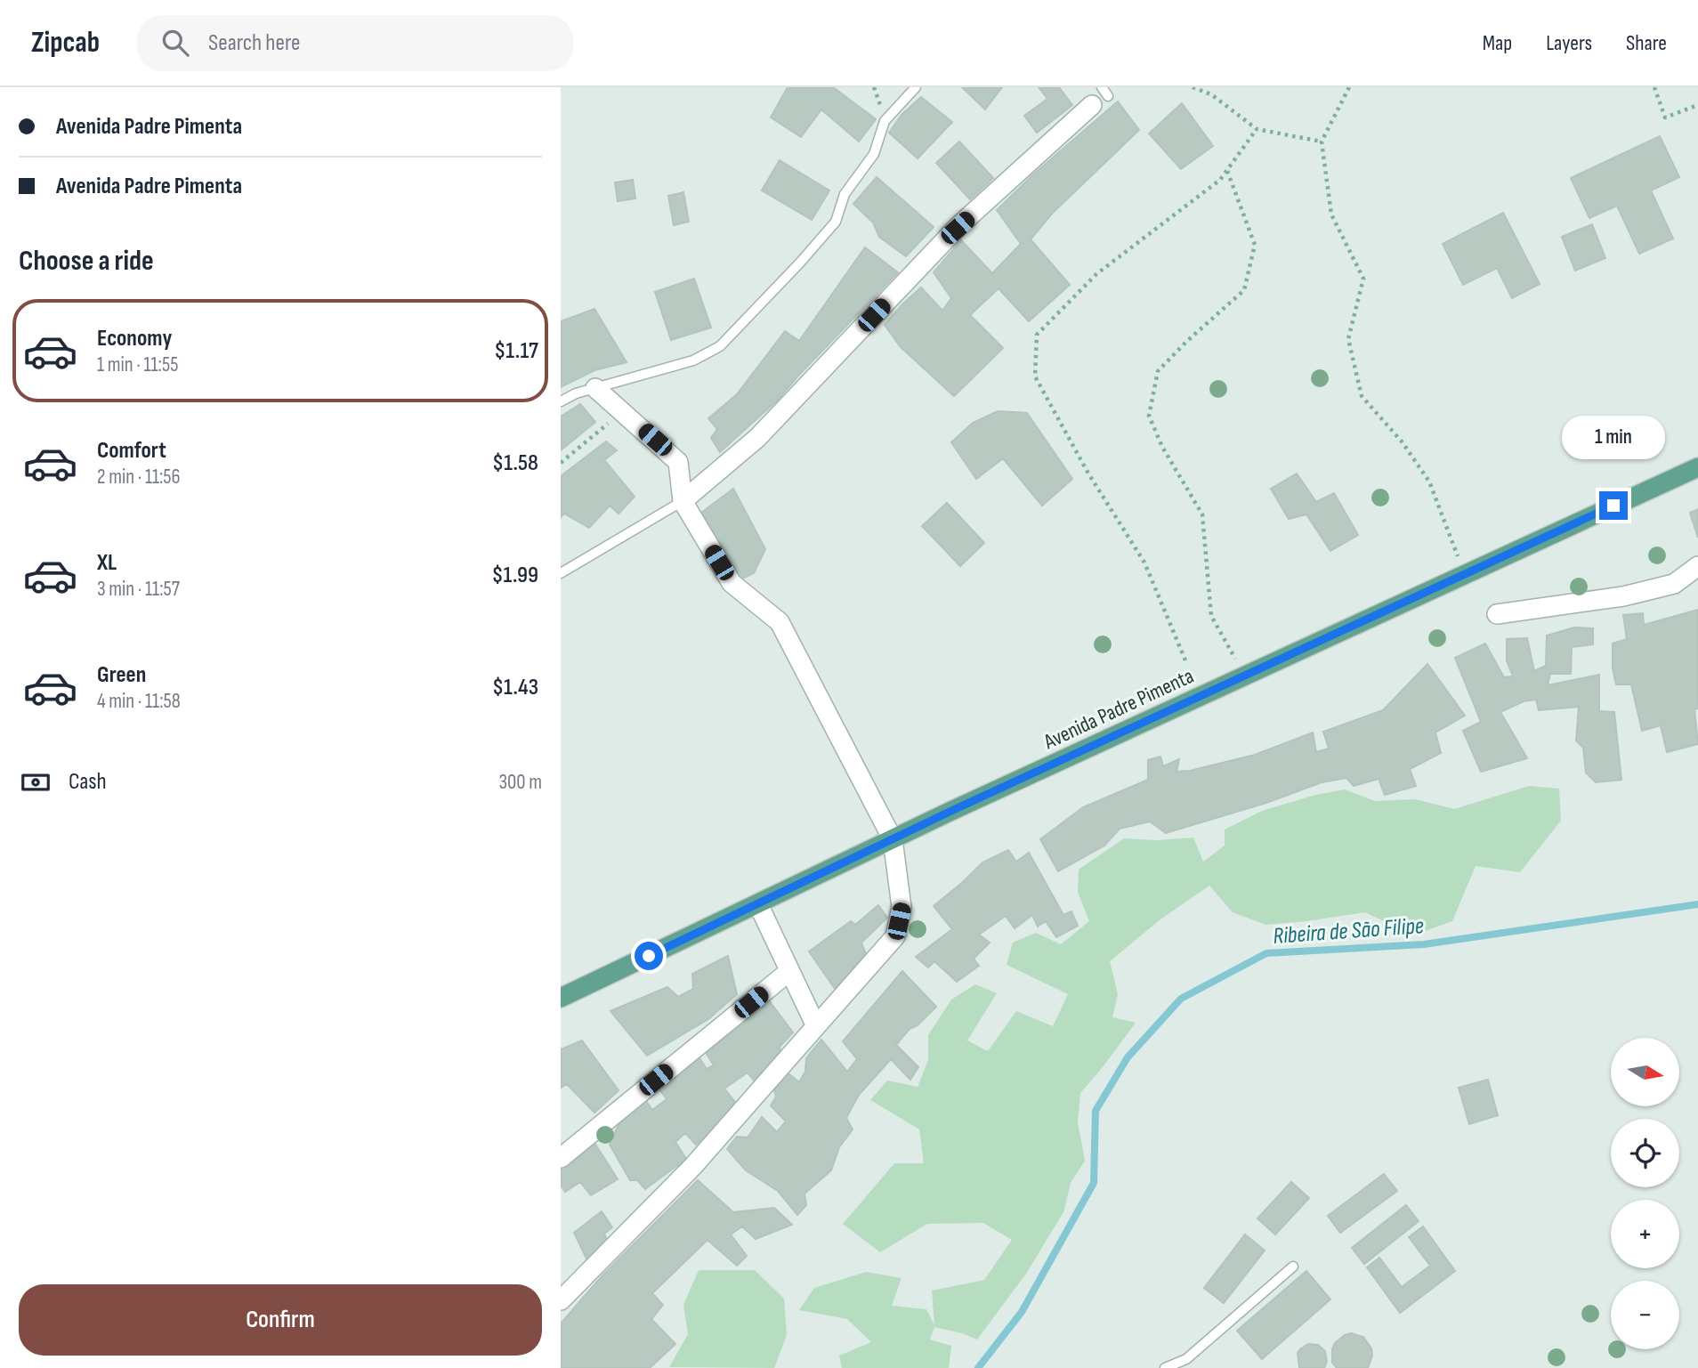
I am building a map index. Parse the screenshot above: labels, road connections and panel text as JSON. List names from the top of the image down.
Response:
{
  "streets": {
    "main road": ["Avenida Padre Pimenta"]
  },
  "water": ["Ribeira de São Filipe"],
  "north": "right",
  "page": {
    "header": "Zipcab",
    "search": "Search here",
    "nav": ["Map", "Layers", "Share"],
    "banner": ["Avenida Padre Pimenta", "Avenida Padre Pimenta"],
    "heading": "Choose a ride",
    "list": [
      {
        "name": "Economy",
        "note": "1 min · 11:55",
        "value": "$1.17"
      },
      {
        "name": "Comfort",
        "note": "2 min · 11:56",
        "value": "$1.58"
      },
      {
        "name": "XL",
        "note": "3 min · 11:57",
        "value": "$1.99"
      },
      {
        "name": "Green",
        "note": "4 min · 11:58",
        "value": "$1.43"
      }
    ],
    "bubble": "1 min",
    "pay": ["Cash", "300 m"],
    "map_buttons": ["+", "−"],
    "buttons": "Confirm"
  }
}
